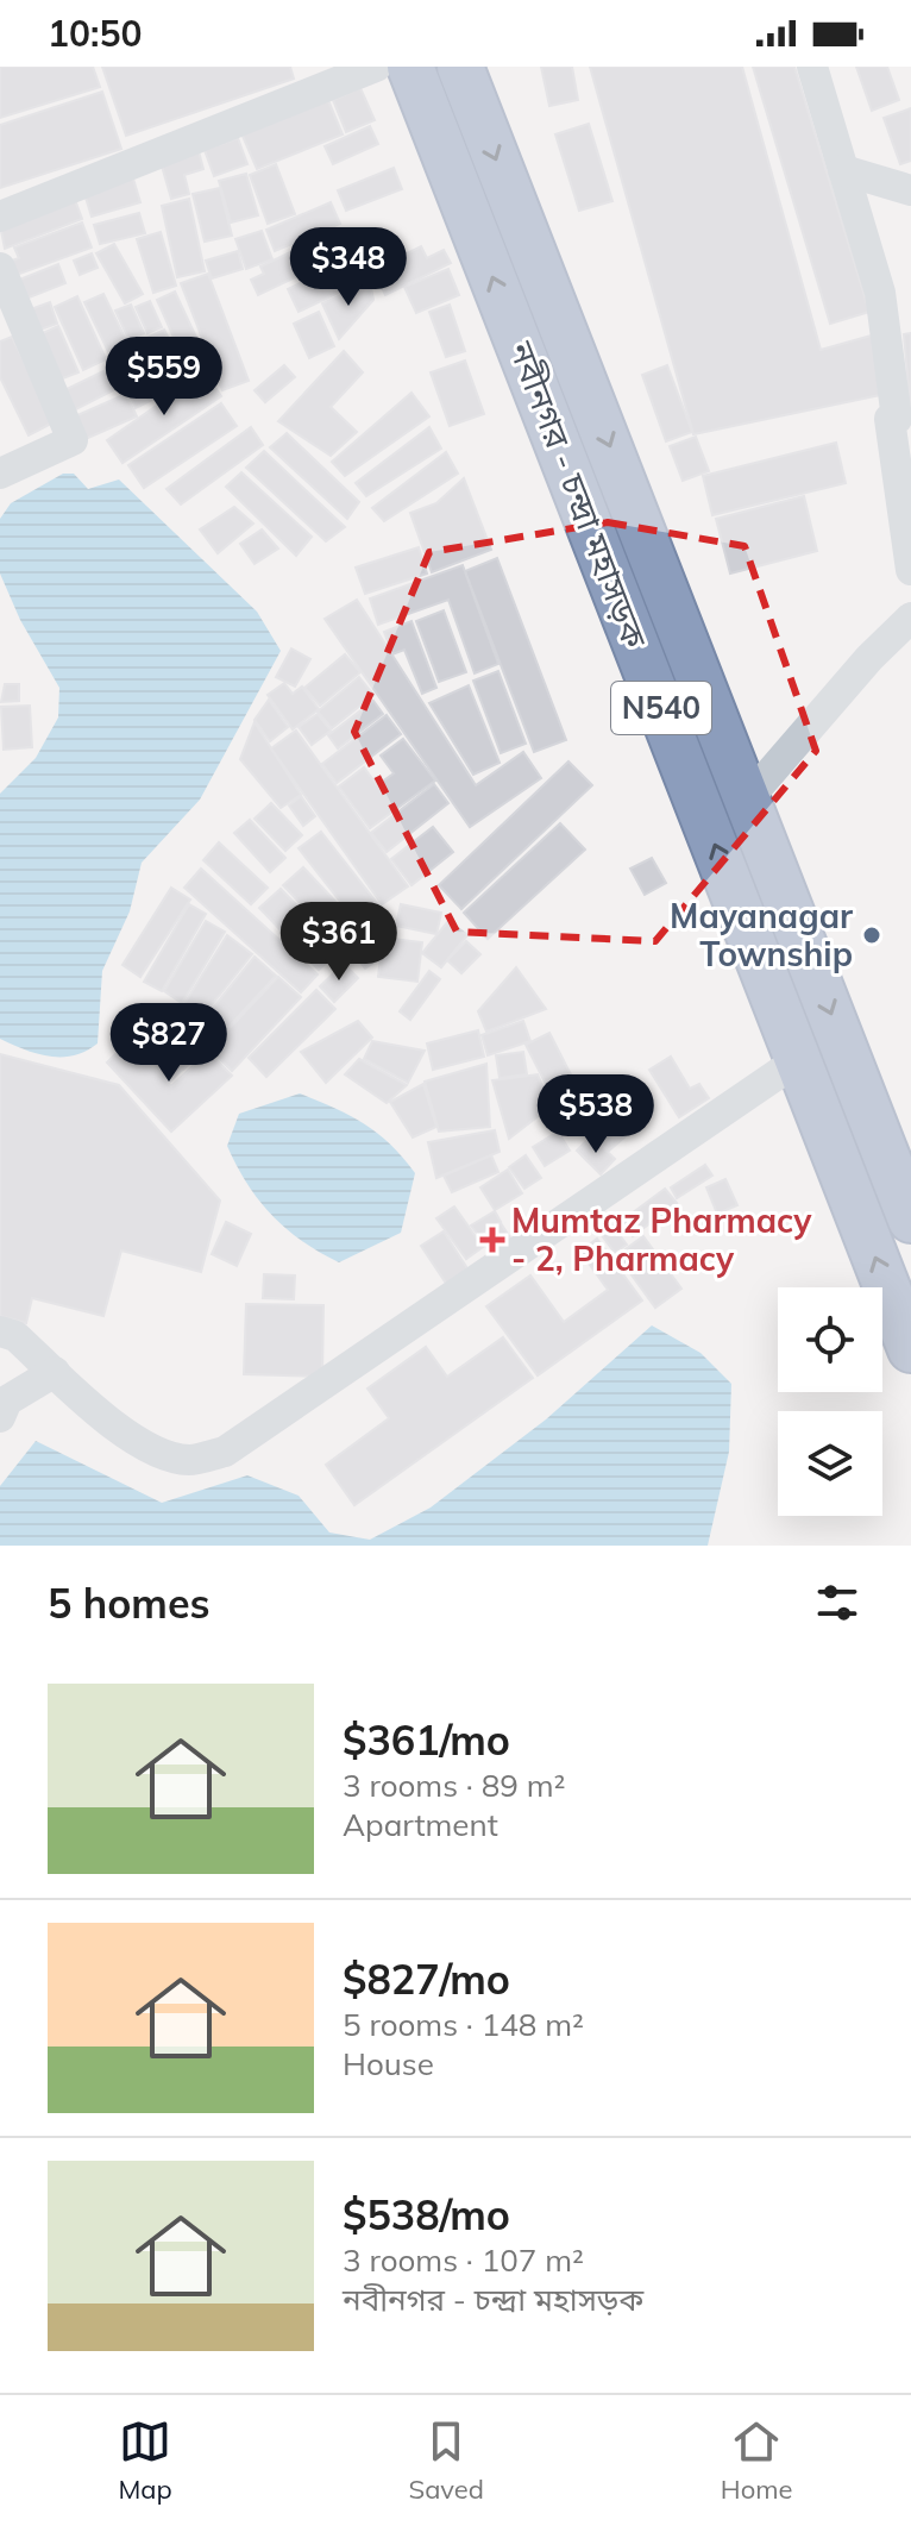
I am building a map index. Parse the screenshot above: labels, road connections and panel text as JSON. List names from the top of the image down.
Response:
{
  "streets": {
    "highway": ["নবীনগর - চন্দ্রা মহাসড়ক", "N540"]
  },
  "places": {
    "other": ["Mayanagar Township"],
    "health": ["Mumtaz Pharmacy - 2, Pharmacy"]
  },
  "page": {
    "status": "10:50",
    "price": [
      "$348",
      "$559",
      "$361",
      "$827",
      "$538"
    ],
    "heading": "5 homes",
    "list": [
      {
        "name": "$361/mo",
        "note": "3 rooms · 89 m² · Apartment"
      },
      {
        "name": "$827/mo",
        "note": "5 rooms · 148 m² · House"
      },
      {
        "name": "$538/mo",
        "note": "3 rooms · 107 m² · নবীনগর - চন্দ্রা মহাসড়ক"
      }
    ],
    "tabs": ["Map", "Saved", "Home"]
  }
}
